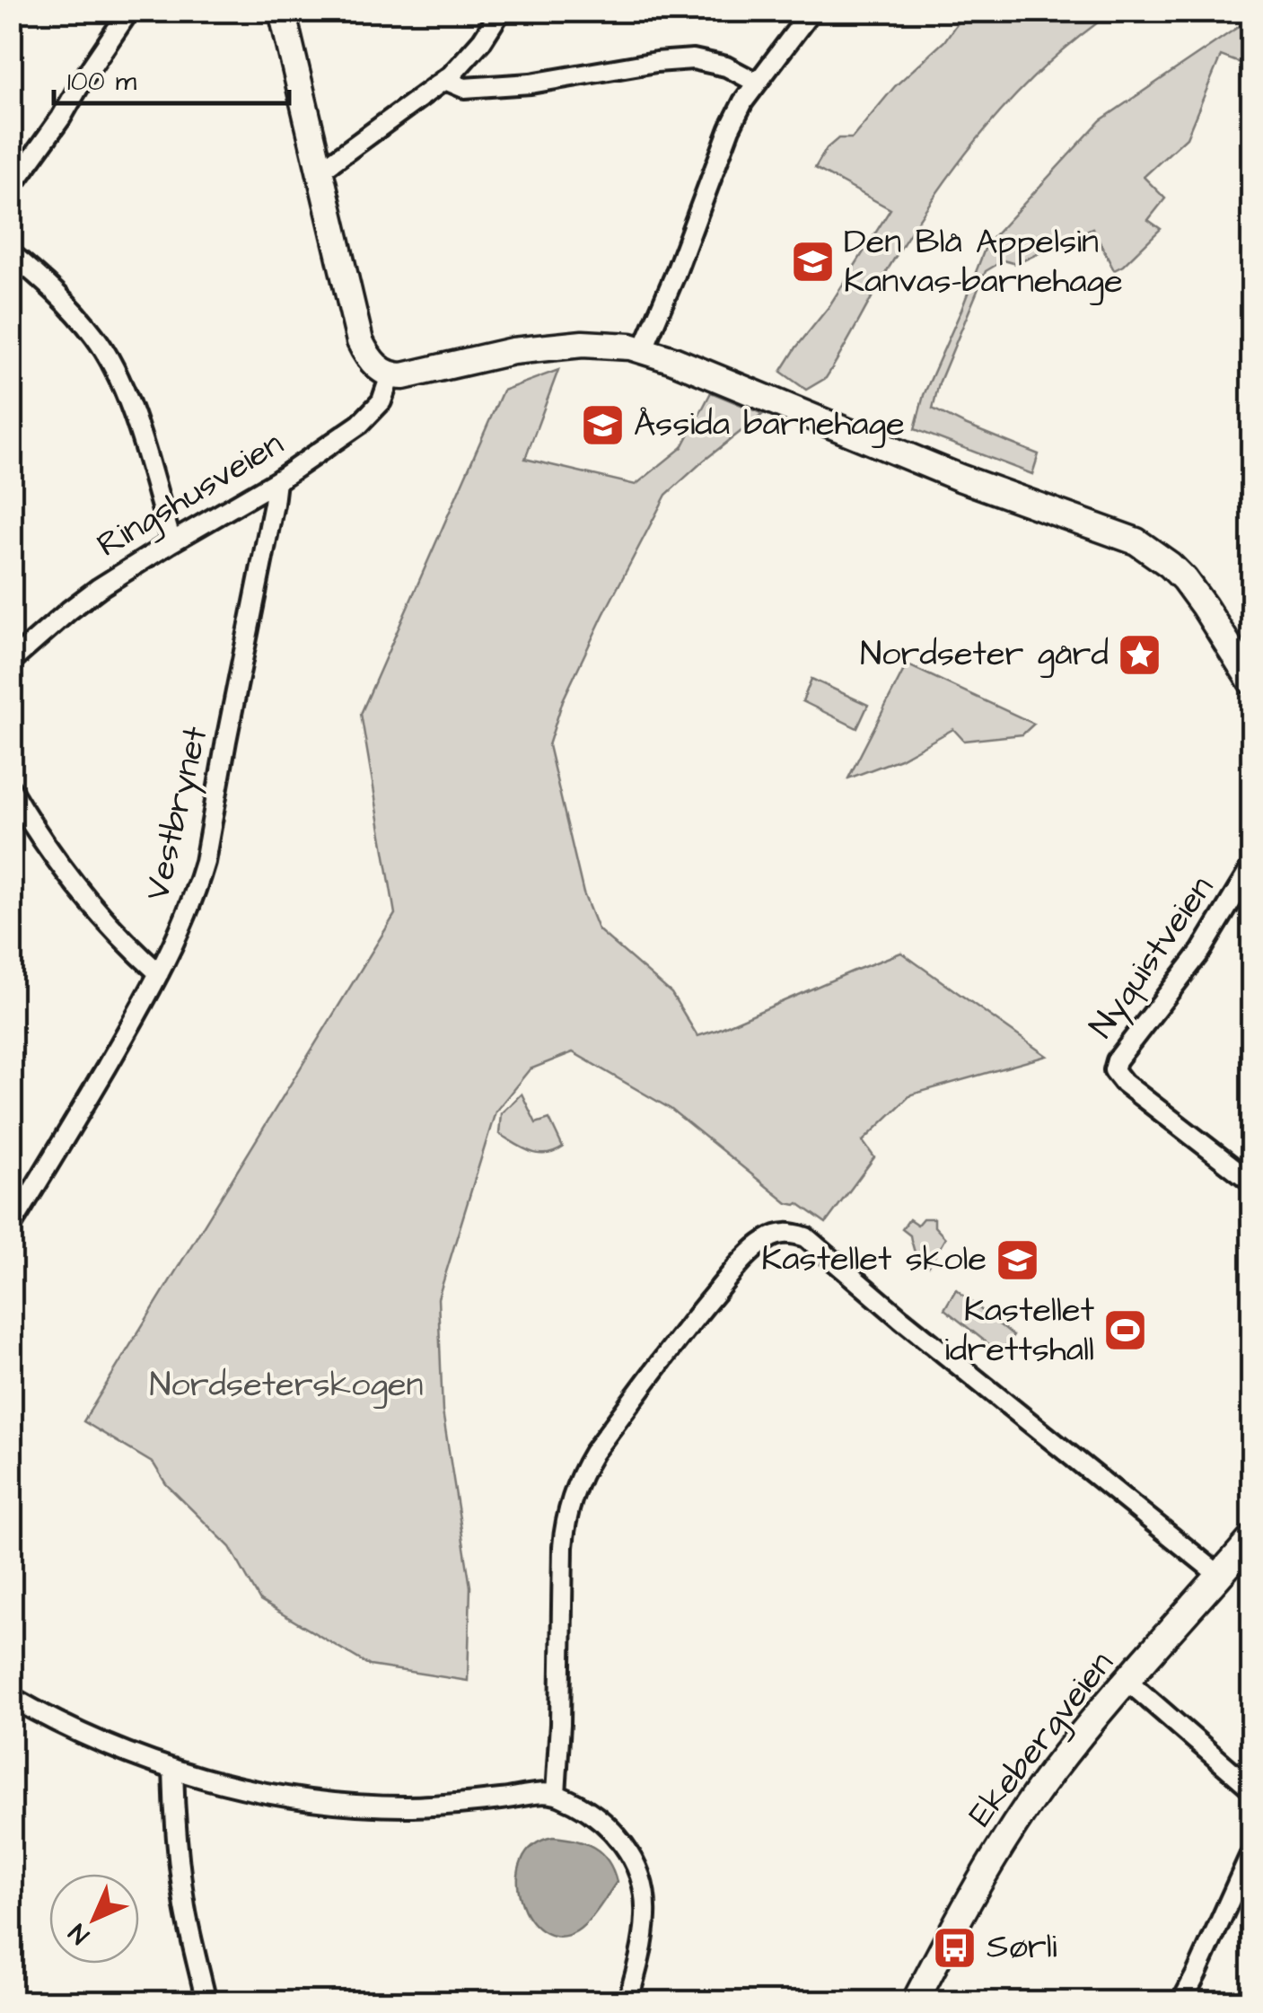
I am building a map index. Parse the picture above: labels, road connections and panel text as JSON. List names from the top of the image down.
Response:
{
  "streets": {
    "main road": ["Ekebergveien"],
    "street": ["Ringshusveien", "Vestbrynet", "Nyquistveien"]
  },
  "crossings": [
    ["Ringshusveien", "Vestbrynet"]
  ],
  "parks": ["Nordseterskogen"],
  "places": {
    "school or university": ["Den Blå Appelsin Kanvas-barnehage", "Åssida barnehage", "Kastellet skole"],
    "place": ["Nordseter gård"],
    "sports": ["Kastellet idrettshall"],
    "bus stop": ["Sørli"]
  },
  "scale_bar": "100 m",
  "north": "bottom left"
}
